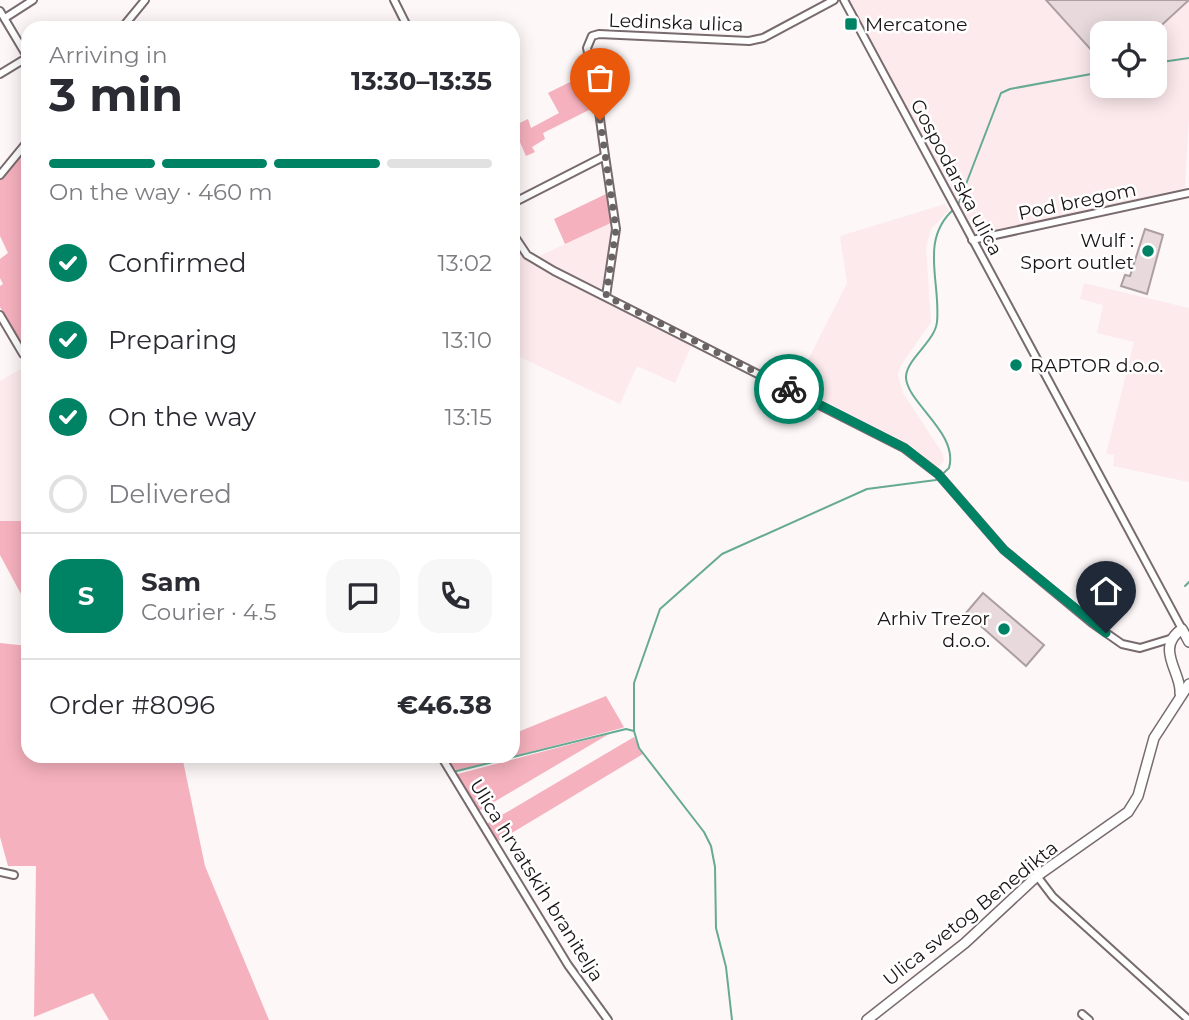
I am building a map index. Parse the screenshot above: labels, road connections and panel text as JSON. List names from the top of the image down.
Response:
{
  "streets": {
    "main road": ["Ulica svetog Benedikta"],
    "street": [
      "Ledinska ulica",
      "Gospodarska ulica",
      "Pod bregom",
      "Ulica hrvatskih branitelja"
    ]
  },
  "crossings": [
    ["Gospodarska ulica", "Pod bregom"]
  ],
  "places": {
    "transit": ["Mercatone"],
    "other": ["Wulf : Sport outlet", "RAPTOR d.o.o.", "Arhiv Trezor d.o.o."]
  },
  "page": {
    "heading": ["3 min", "Arriving in", "13:30–13:35"],
    "panel": [
      "Sam",
      "Courier · 4.5",
      "Order #8096",
      "€46.38"
    ],
    "bar": "On the way · 460 m",
    "list": [
      ["Confirmed", "13:02"],
      ["Preparing", "13:10"],
      ["On the way", "13:15"],
      "Delivered"
    ],
    "round": "S"
  }
}
